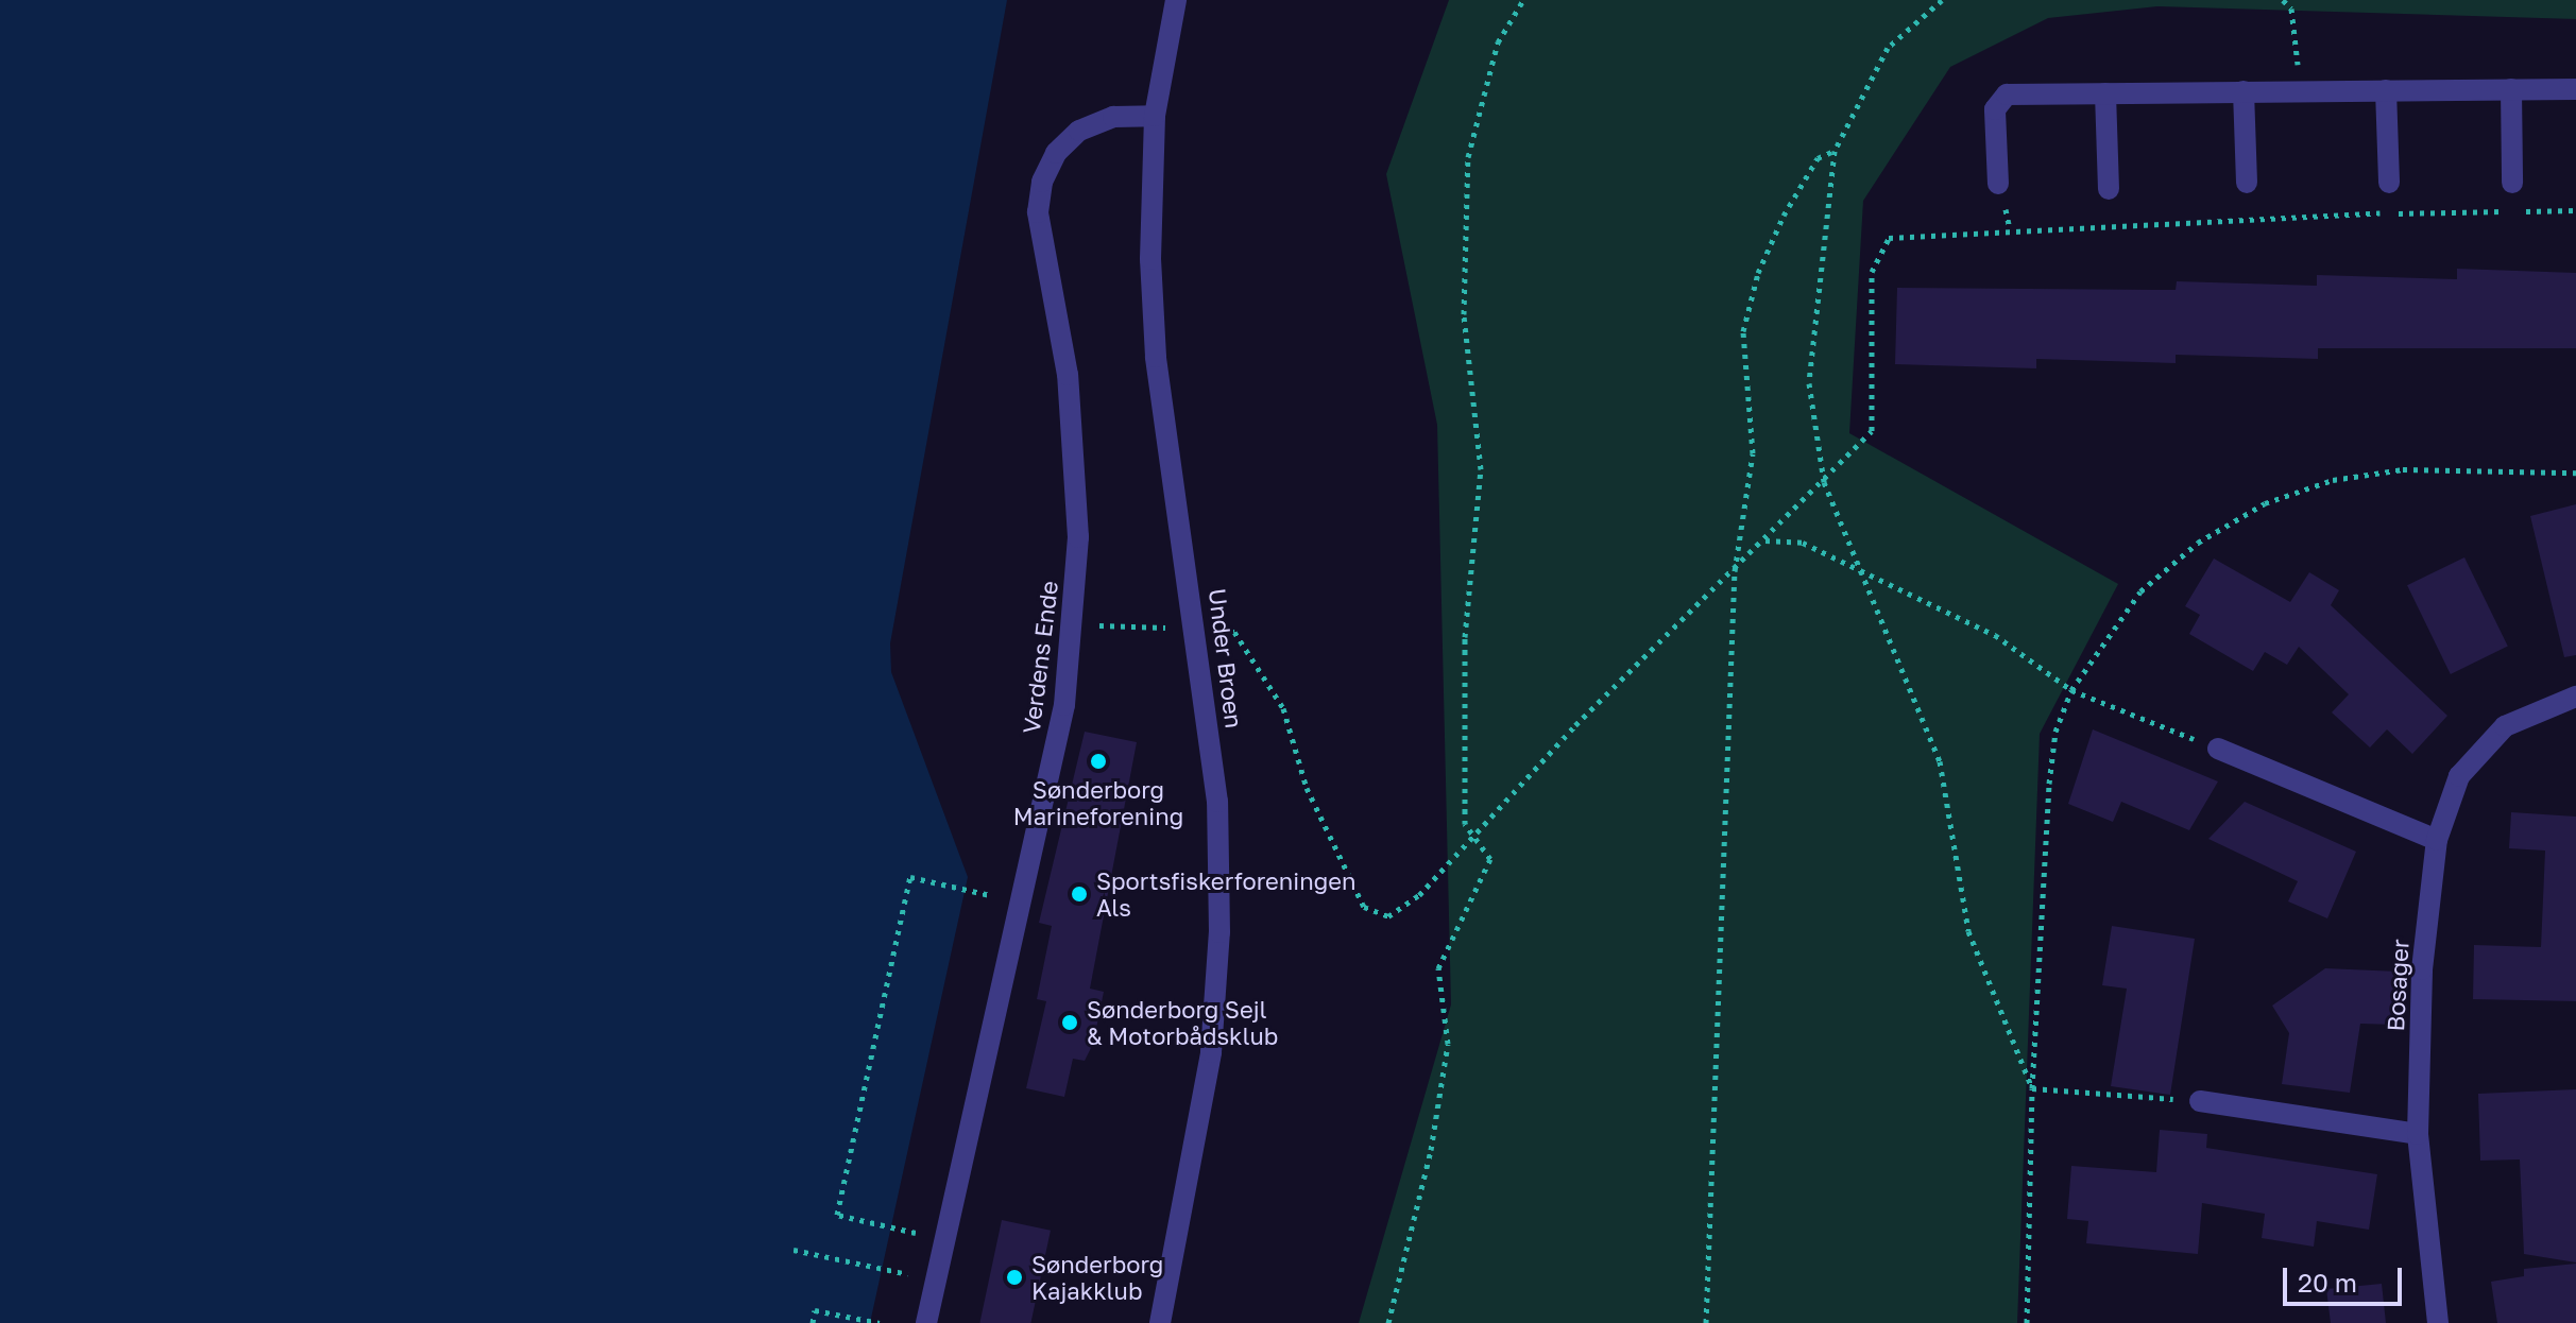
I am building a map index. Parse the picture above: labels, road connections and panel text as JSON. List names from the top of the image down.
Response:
{
  "streets": {
    "street": ["Verdens Ende", "Under Broen", "Bosager"]
  },
  "crossings": [
    ["Verdens Ende", "Under Broen"]
  ],
  "places": [
    "Sønderborg Marineforening",
    "Sportsfiskerforeningen Als",
    "Sønderborg Sejl & Motorbådsklub",
    "Sønderborg Kajakklub"
  ],
  "scale_bar": "20 m"
}
